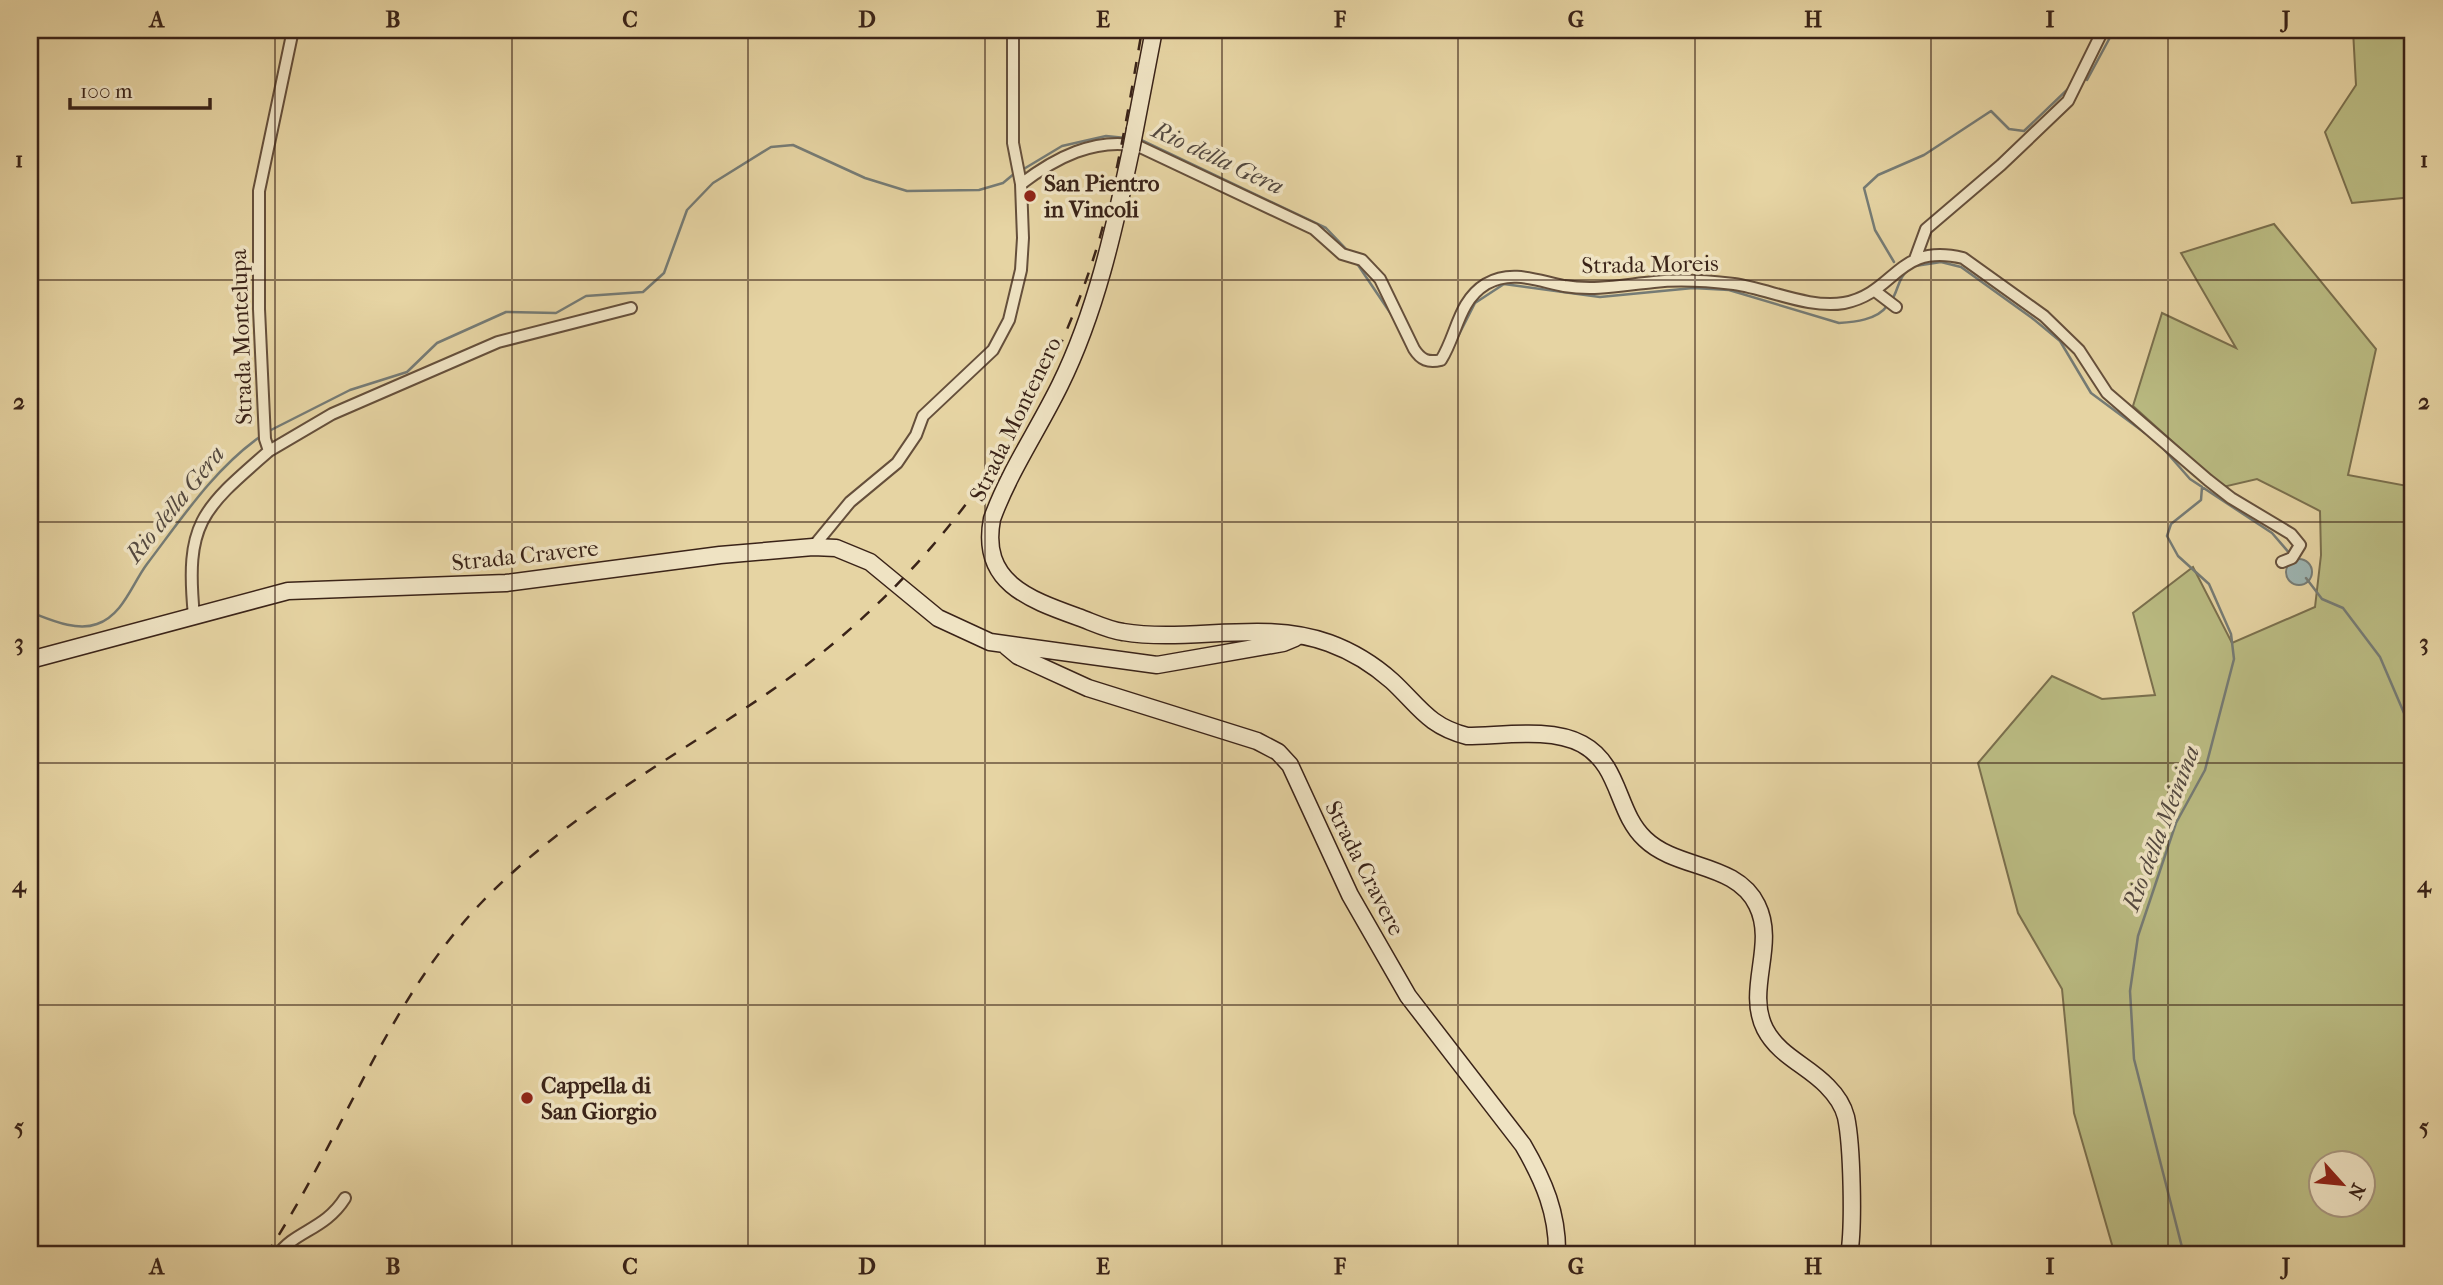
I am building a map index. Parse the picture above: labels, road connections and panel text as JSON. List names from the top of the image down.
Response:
{
  "streets": {
    "street": [
      "Strada Moreis",
      "Strada Montelupa",
      "Strada Montenero",
      "Strada Cravere"
    ]
  },
  "crossings": [
    ["Strada Montelupa", "Strada Cravere"],
    ["Strada Montenero", "Strada Cravere"]
  ],
  "water": ["Rio della Gera", "Rio della Meinina"],
  "places": ["San Pientro in Vincoli", "Cappella di San Giorgio"],
  "scale_bar": "100 m",
  "north": "bottom right",
  "grid": {
    "columns": [
      "A",
      "B",
      "C",
      "D",
      "E",
      "F",
      "G",
      "H",
      "I",
      "J"
    ],
    "rows": [
      "1",
      "2",
      "3",
      "4",
      "5"
    ]
  }
}
